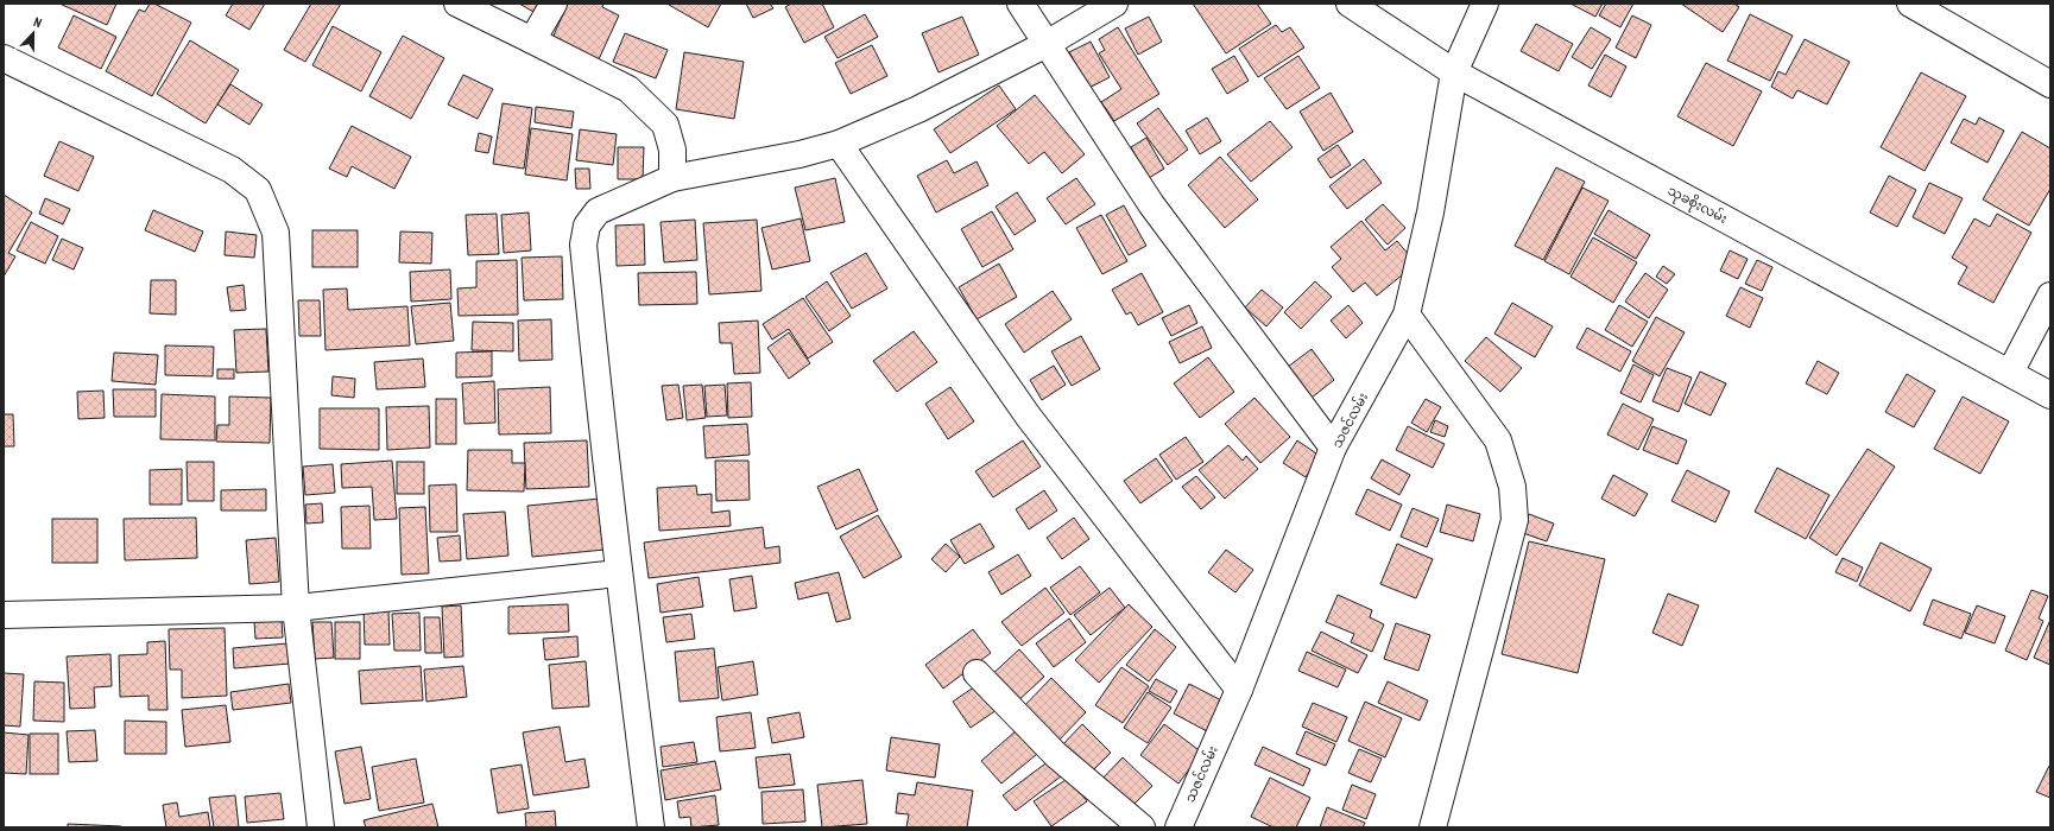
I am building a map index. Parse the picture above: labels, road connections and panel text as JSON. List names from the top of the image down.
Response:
{
  "streets": {
    "street": ["သုခစိုးလမ်း", "သဇင်လမ်း"]
  },
  "crossings": [
    ["သုခစိုးလမ်း", "သဇင်လမ်း"]
  ],
  "north": "top"
}
